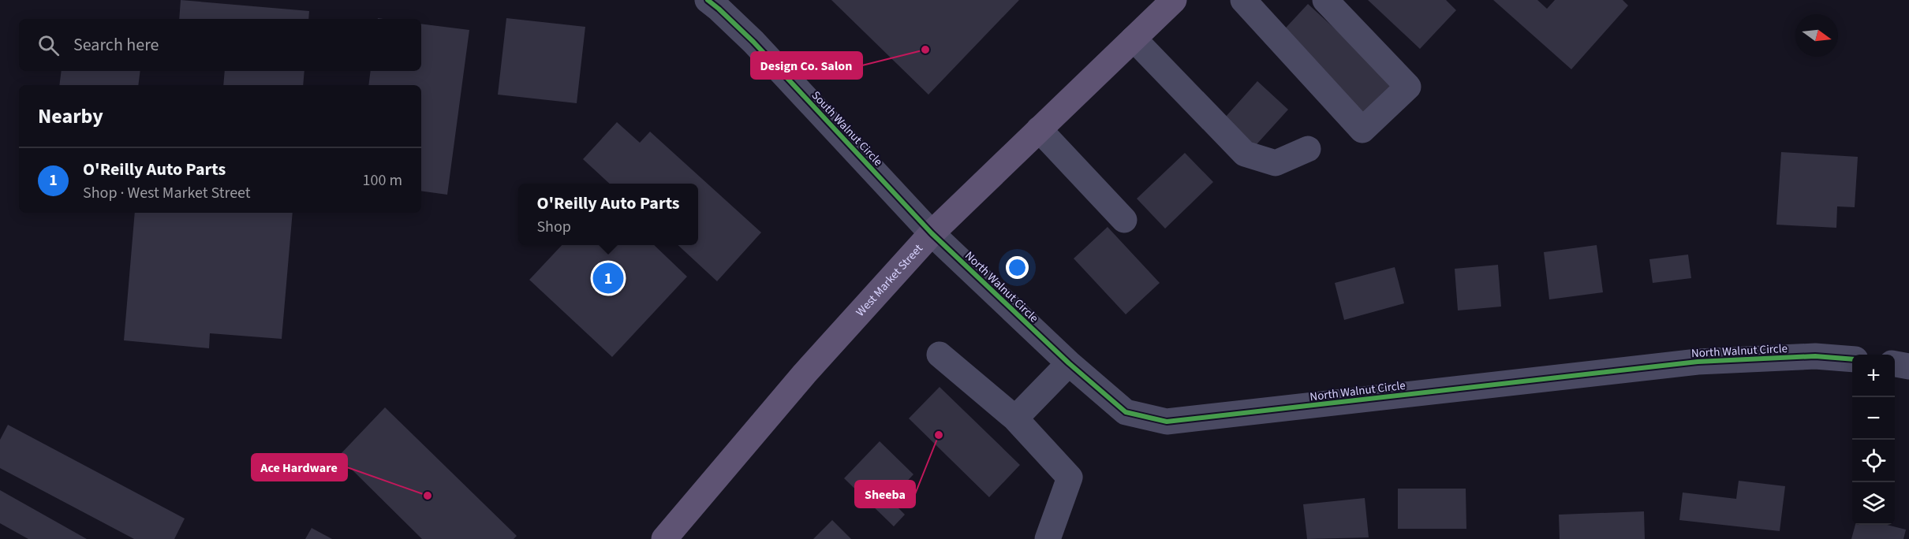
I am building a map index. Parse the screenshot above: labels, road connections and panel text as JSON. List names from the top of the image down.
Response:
{
  "streets": {
    "main road": ["West Market Street"],
    "street": ["South Walnut Circle", "North Walnut Circle"]
  },
  "crossings": [
    ["South Walnut Circle", "West Market Street"],
    ["South Walnut Circle", "North Walnut Circle"],
    ["West Market Street", "North Walnut Circle"]
  ],
  "places": ["Design Co. Salon", "Sheeba", "Ace Hardware"],
  "north": "right",
  "page": {
    "search": "Search here",
    "heading": "Nearby",
    "list": [
      {
        "mark": "1",
        "name": "O'Reilly Auto Parts",
        "note": "Shop · West Market Street",
        "value": "100 m"
      }
    ],
    "popup": ["O'Reilly Auto Parts", "Shop"],
    "pins": "1",
    "map_buttons": ["+", "−"]
  }
}
